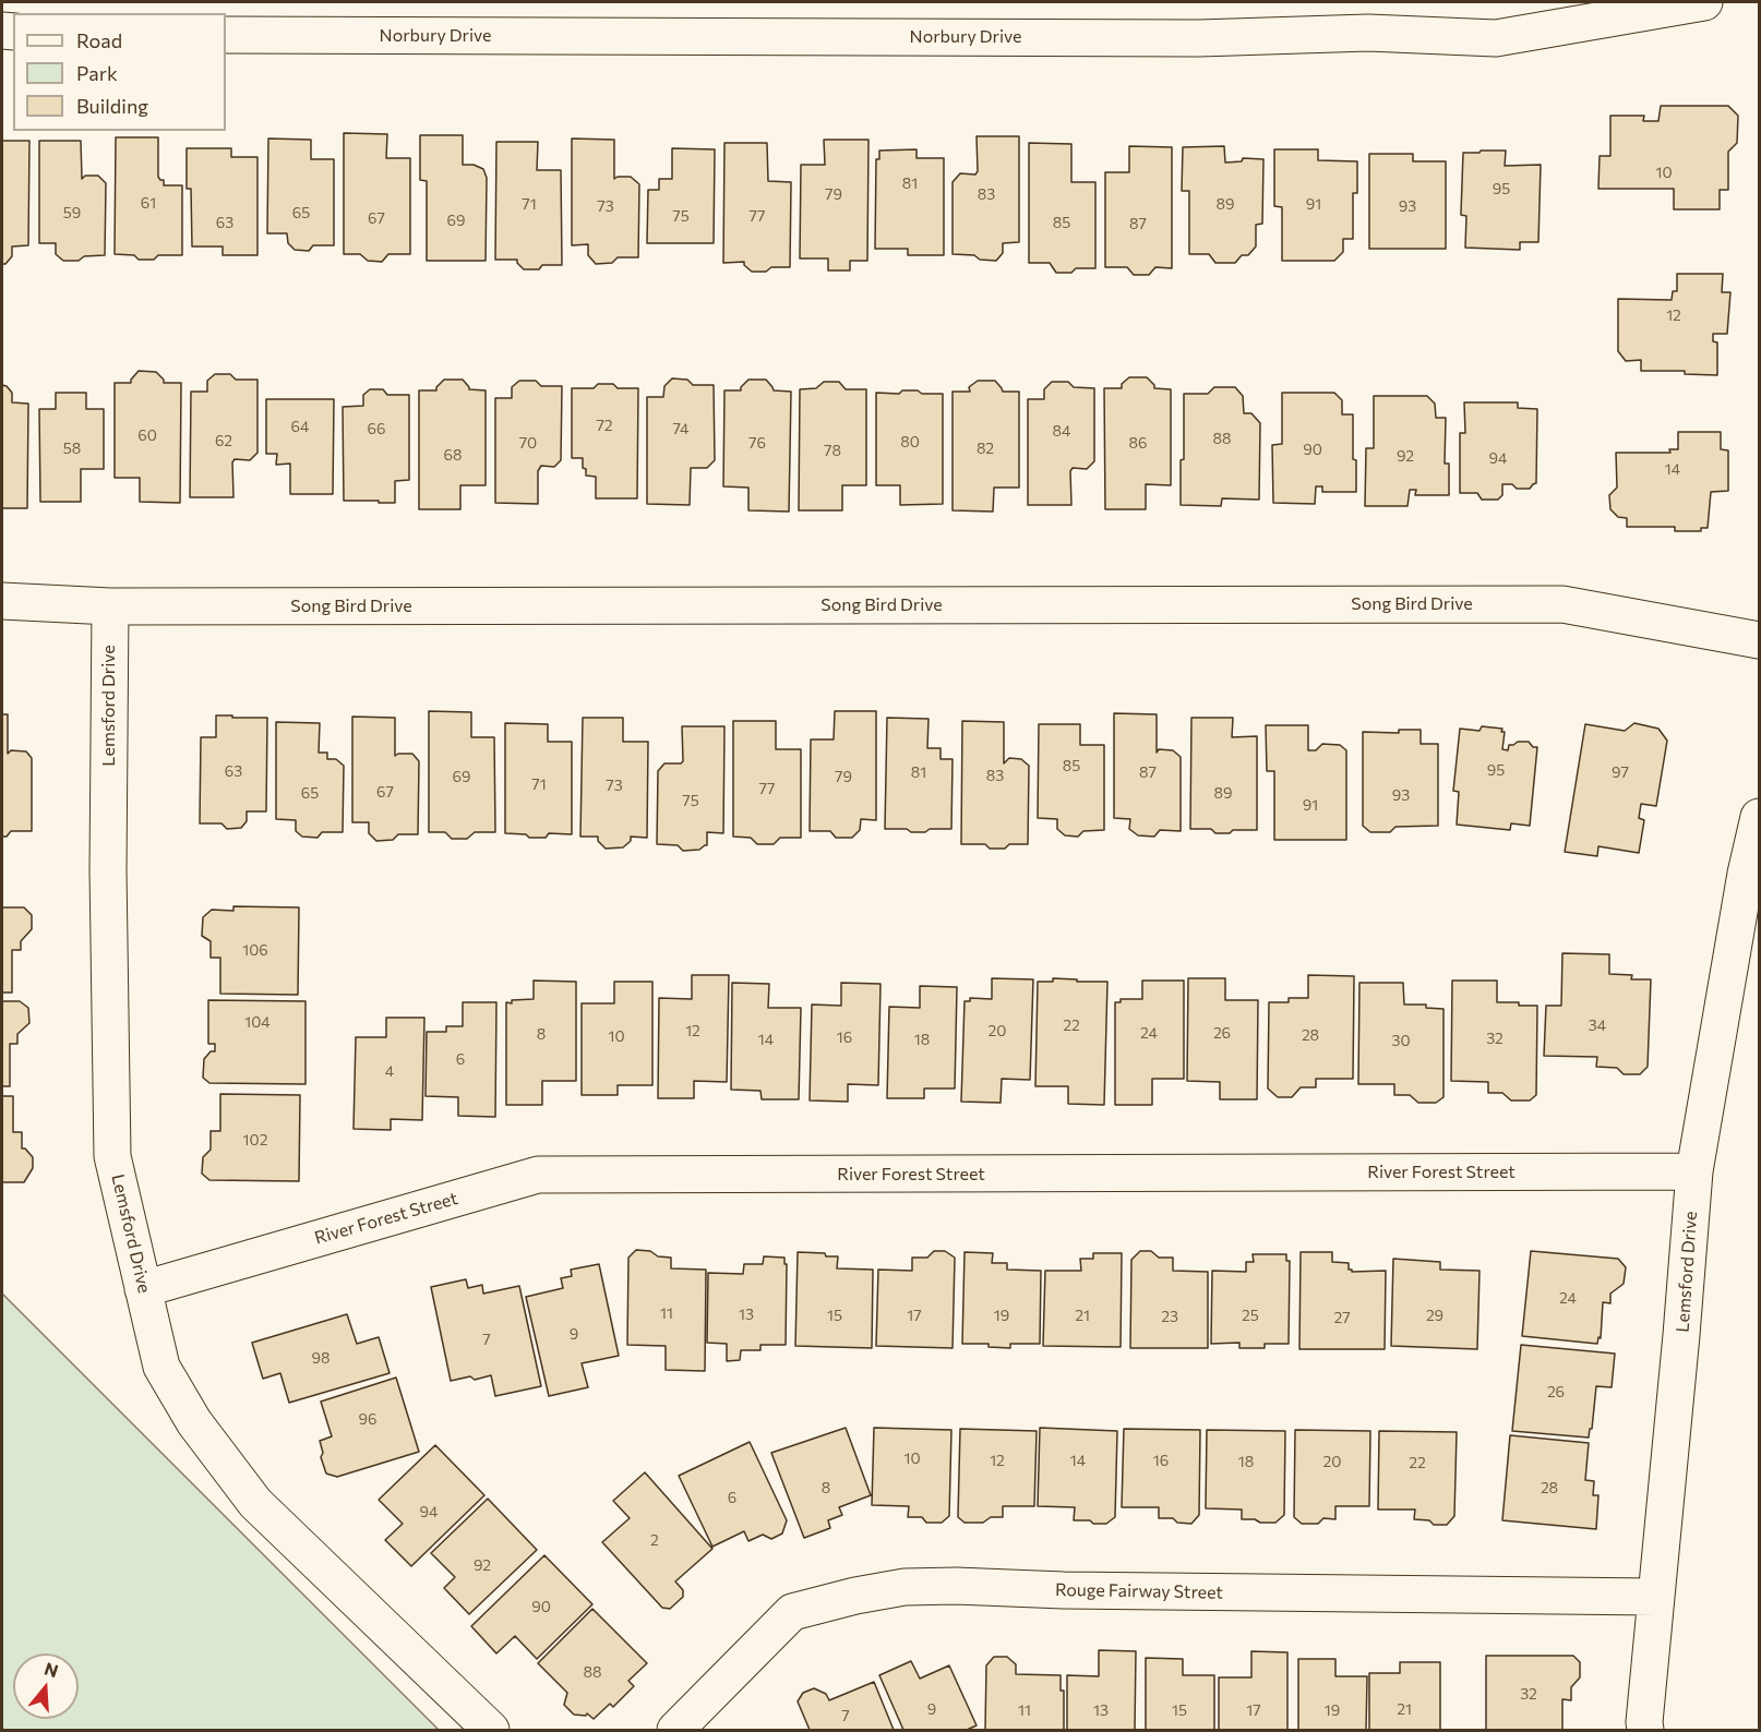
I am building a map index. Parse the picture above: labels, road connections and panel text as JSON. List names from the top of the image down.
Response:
{
  "streets": {
    "street": [
      "Norbury Drive",
      "Song Bird Drive",
      "Lemsford Drive",
      "River Forest Street",
      "Rouge Fairway Street"
    ]
  },
  "crossings": [
    ["Song Bird Drive", "Lemsford Drive"],
    ["Lemsford Drive", "River Forest Street"],
    ["Lemsford Drive", "Rouge Fairway Street"]
  ],
  "house_numbers": [
    "10",
    "81",
    "95",
    "79",
    "83",
    "61",
    "71",
    "89",
    "91",
    "73",
    "93",
    "59",
    "65",
    "75",
    "77",
    "67",
    "69",
    "63",
    "85",
    "87",
    "12",
    "72",
    "64",
    "66",
    "74",
    "84",
    "60",
    "88",
    "62",
    "80",
    "70",
    "76",
    "86",
    "58",
    "82",
    "90",
    "78",
    "68",
    "92",
    "94",
    "14",
    "85",
    "95",
    "63",
    "81",
    "87",
    "97",
    "83",
    "69",
    "79",
    "71",
    "73",
    "77",
    "67",
    "65",
    "89",
    "93",
    "75",
    "91",
    "106",
    "104",
    "22",
    "34",
    "12",
    "20",
    "24",
    "26",
    "8",
    "28",
    "10",
    "16",
    "32",
    "14",
    "18",
    "30",
    "6",
    "4",
    "102",
    "24",
    "11",
    "13",
    "15",
    "17",
    "19",
    "21",
    "25",
    "29",
    "23",
    "27",
    "9",
    "7",
    "98",
    "26",
    "96",
    "10",
    "12",
    "14",
    "16",
    "18",
    "20",
    "22",
    "8",
    "28",
    "6",
    "94",
    "2",
    "92",
    "90",
    "88",
    "32",
    "9",
    "21",
    "11",
    "13",
    "15",
    "17",
    "19",
    "7"
  ],
  "legend": ["Road", "Park", "Building"],
  "north": "top"
}
